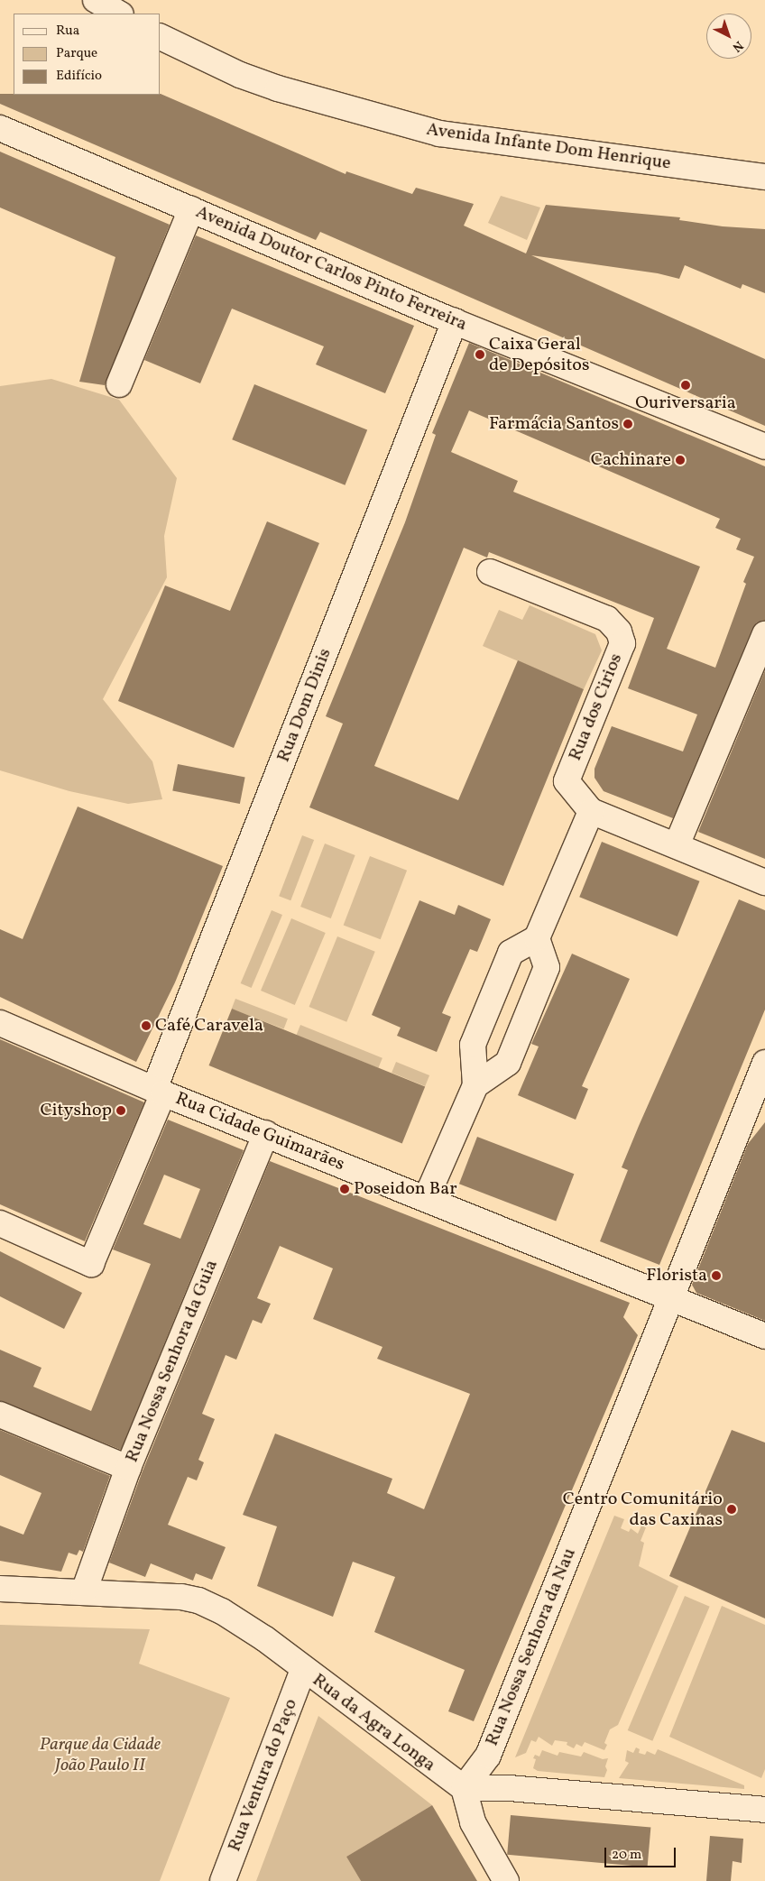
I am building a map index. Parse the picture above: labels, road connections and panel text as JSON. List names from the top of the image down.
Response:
{
  "streets": {
    "street": [
      "Avenida Infante Dom Henrique",
      "Avenida Doutor Carlos Pinto Ferreira",
      "Rua Dom Dinis",
      "Rua dos Cirios",
      "Rua Cidade Guimarães",
      "Rua Nossa Senhora da Guia",
      "Rua Nossa Senhora da Nau",
      "Rua da Agra Longa",
      "Rua Ventura do Paço"
    ]
  },
  "crossings": [
    ["Avenida Doutor Carlos Pinto Ferreira", "Rua Dom Dinis"],
    ["Rua Dom Dinis", "Rua Cidade Guimarães"],
    ["Rua Cidade Guimarães", "Rua Nossa Senhora da Guia"],
    ["Rua Cidade Guimarães", "Rua Nossa Senhora da Nau"],
    ["Rua Nossa Senhora da Guia", "Rua da Agra Longa"],
    ["Rua Nossa Senhora da Nau", "Rua da Agra Longa"],
    ["Rua da Agra Longa", "Rua Ventura do Paço"]
  ],
  "parks": ["Parque da Cidade João Paulo II"],
  "places": [
    "Caixa Geral de Depósitos",
    "Ouriversaria",
    "Farmácia Santos",
    "Cachinare",
    "Café Caravela",
    "Cityshop",
    "Poseidon Bar",
    "Florista",
    "Centro Comunitário das Caxinas"
  ],
  "legend": ["Rua", "Parque", "Edifício"],
  "scale_bar": "20 m",
  "north": "bottom right"
}
